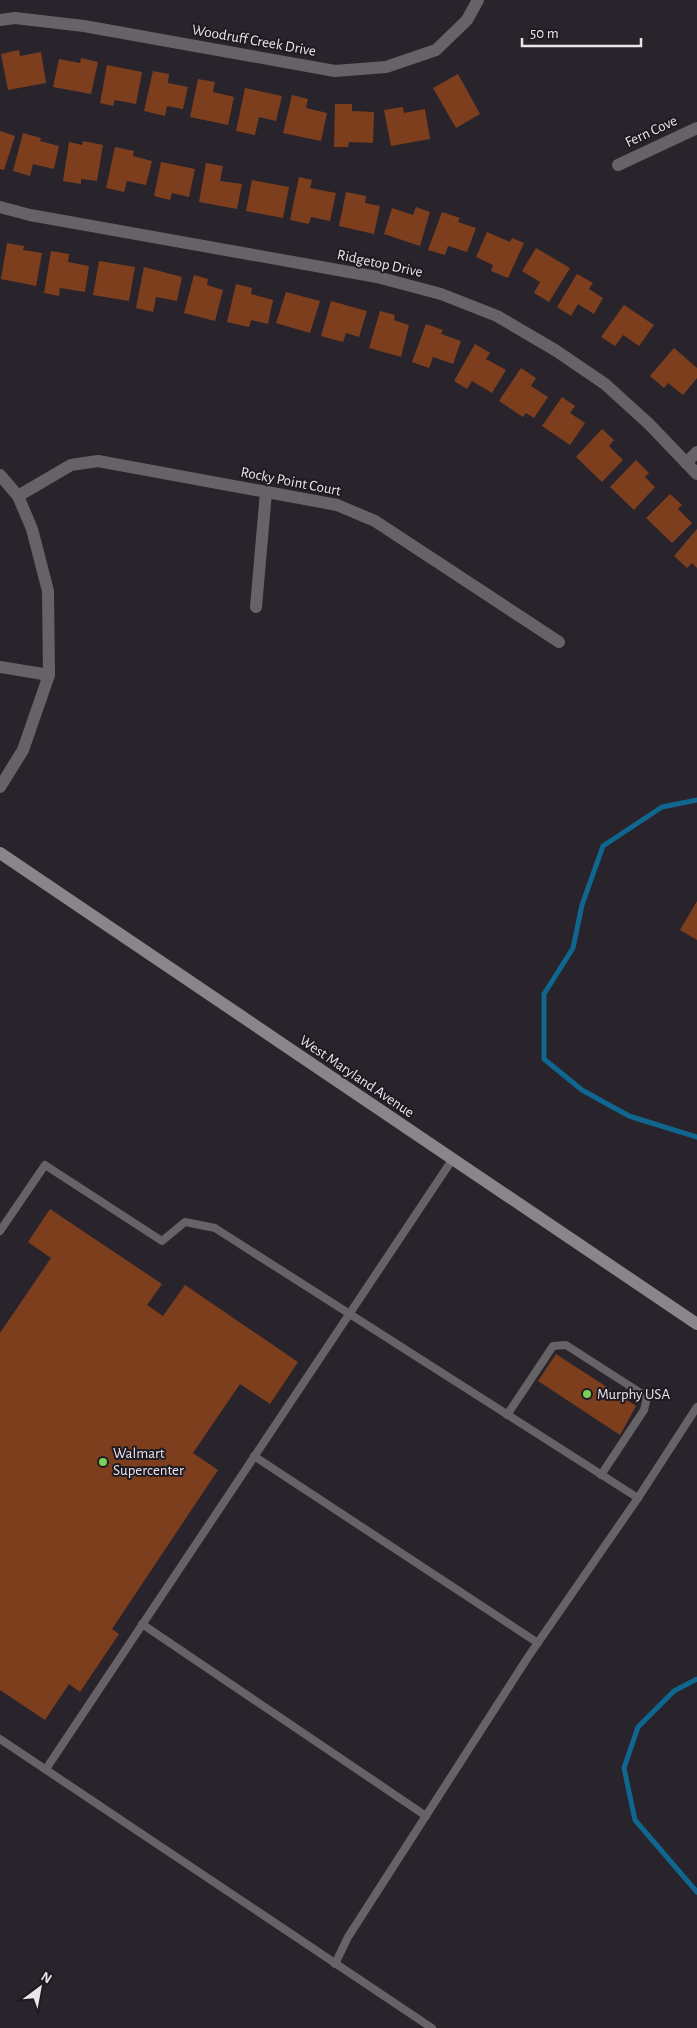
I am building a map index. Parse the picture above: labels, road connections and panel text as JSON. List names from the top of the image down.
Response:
{
  "streets": {
    "street": [
      "Woodruff Creek Drive",
      "Fern Cove",
      "Ridgetop Drive",
      "Rocky Point Court",
      "West Maryland Avenue"
    ]
  },
  "places": ["Murphy USA", "Walmart Supercenter"],
  "scale_bar": "50 m",
  "north": "top right"
}
